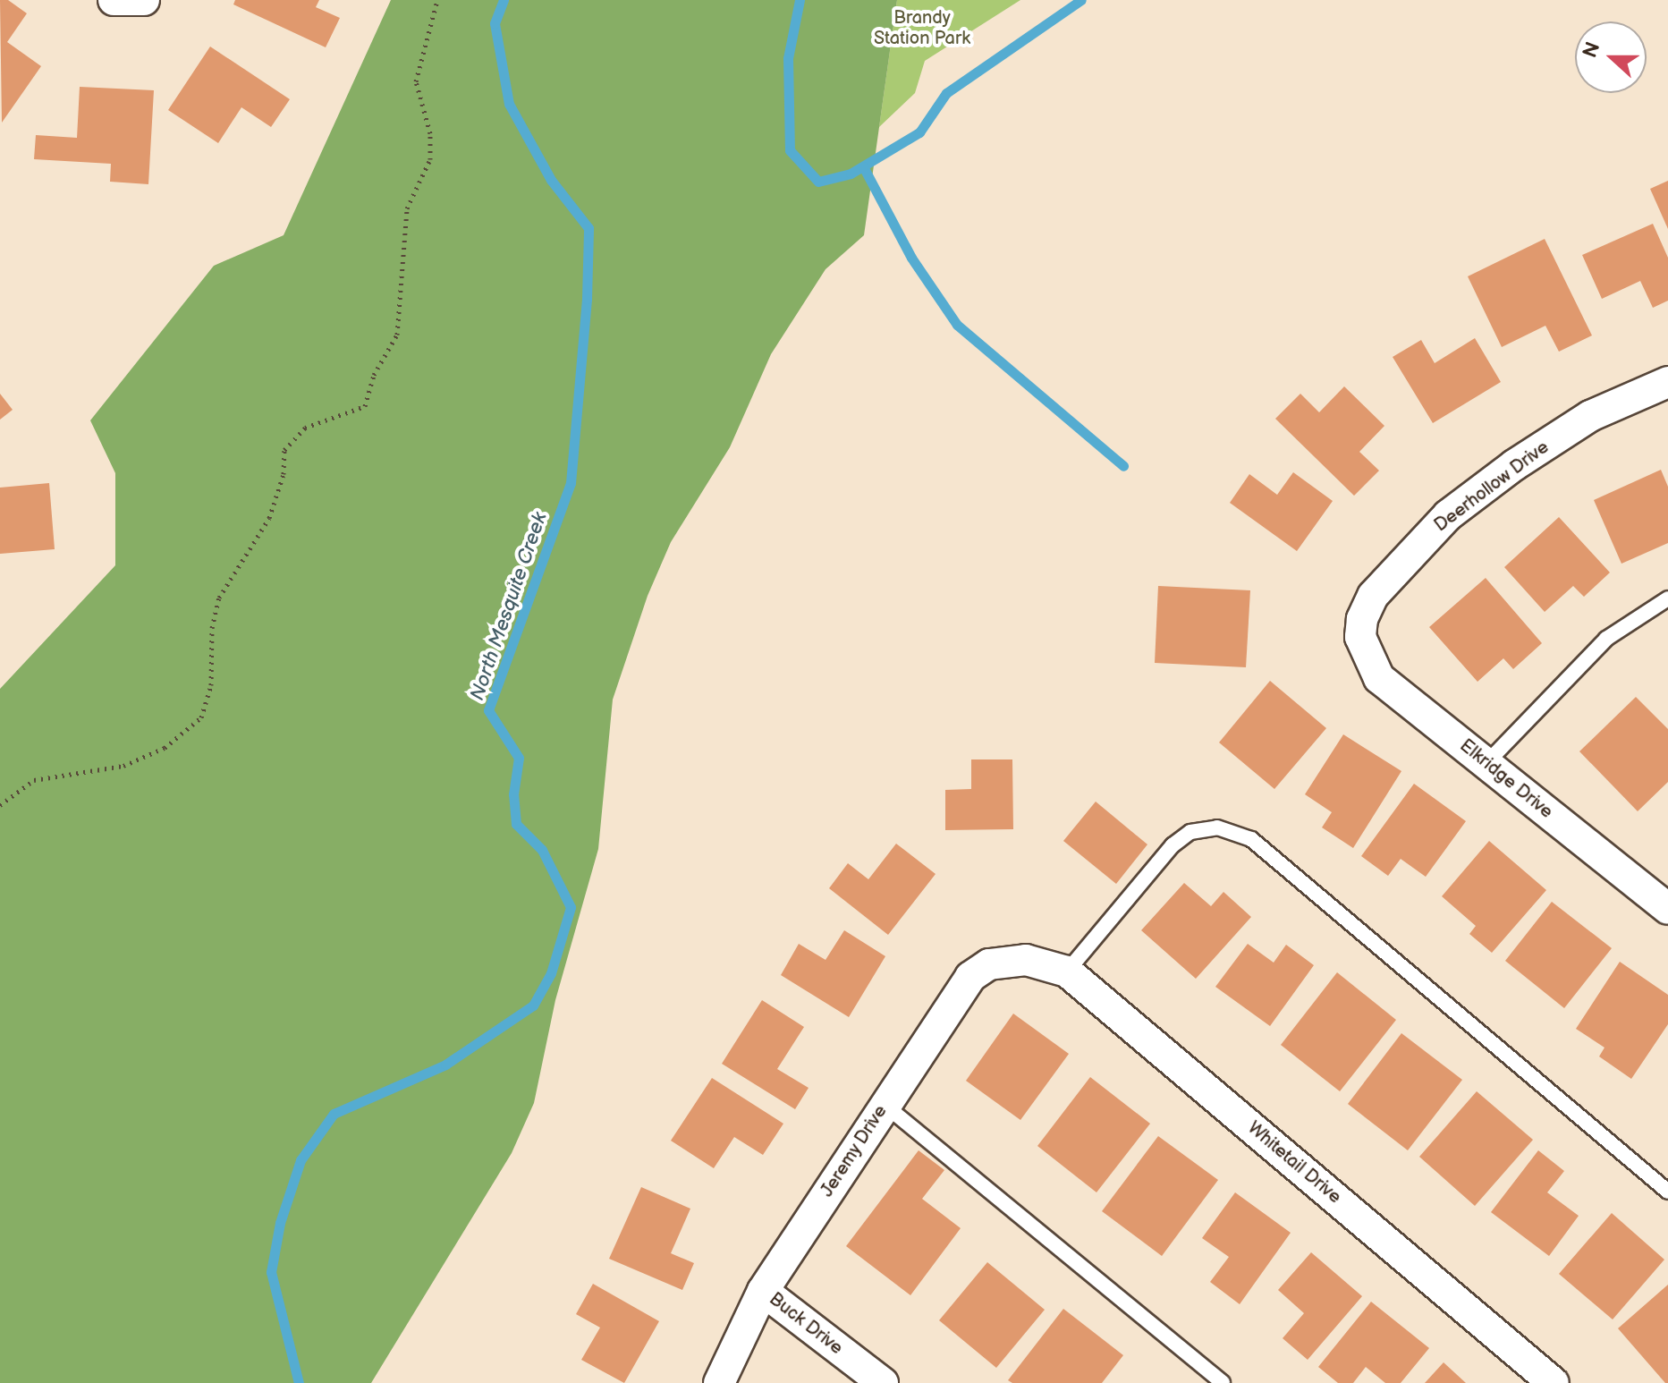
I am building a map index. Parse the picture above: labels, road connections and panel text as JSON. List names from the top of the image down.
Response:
{
  "streets": {
    "street": [
      "Deerhollow Drive",
      "Elkridge Drive",
      "Jeremy Drive",
      "Whitetail Drive",
      "Buck Drive"
    ]
  },
  "crossings": [
    ["Deerhollow Drive", "Elkridge Drive"],
    ["Jeremy Drive", "Whitetail Drive"],
    ["Jeremy Drive", "Buck Drive"]
  ],
  "water": ["North Mesquite Creek"],
  "parks": ["Brandy Station Park"],
  "north": "left"
}
